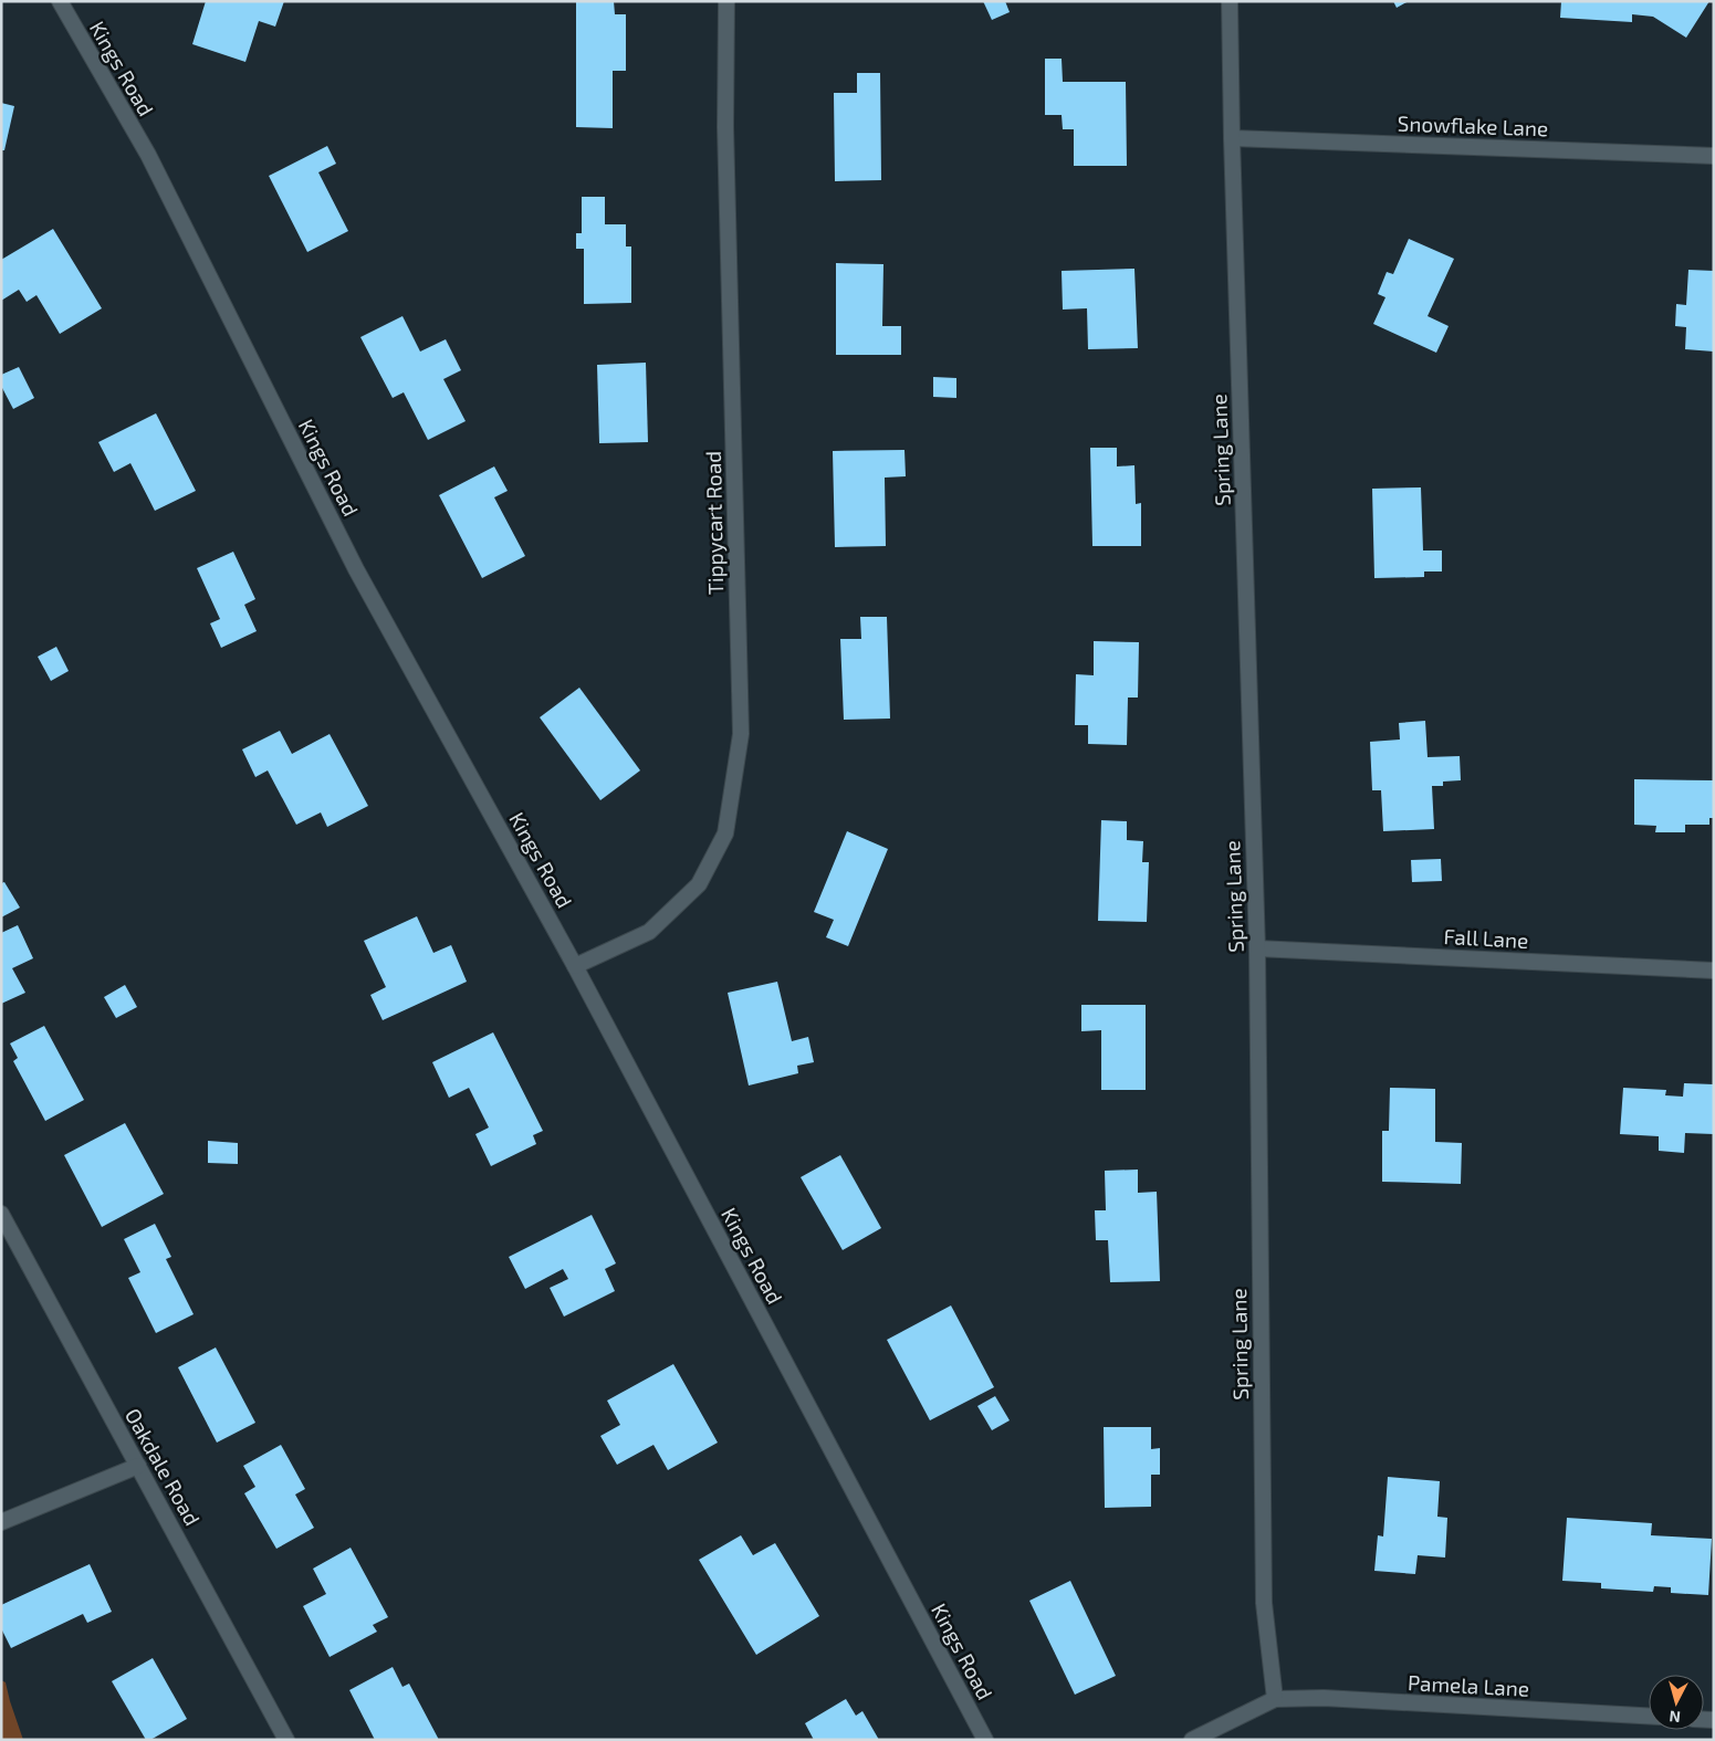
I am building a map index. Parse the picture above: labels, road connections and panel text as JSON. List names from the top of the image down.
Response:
{
  "streets": {
    "street": [
      "Kings Road",
      "Snowflake Lane",
      "Spring Lane",
      "Tippycart Road",
      "Fall Lane",
      "Oakdale Road",
      "Pamela Lane"
    ]
  },
  "crossings": [
    ["Kings Road", "Tippycart Road"],
    ["Snowflake Lane", "Spring Lane"],
    ["Spring Lane", "Fall Lane"],
    ["Spring Lane", "Pamela Lane"]
  ],
  "north": "bottom"
}
